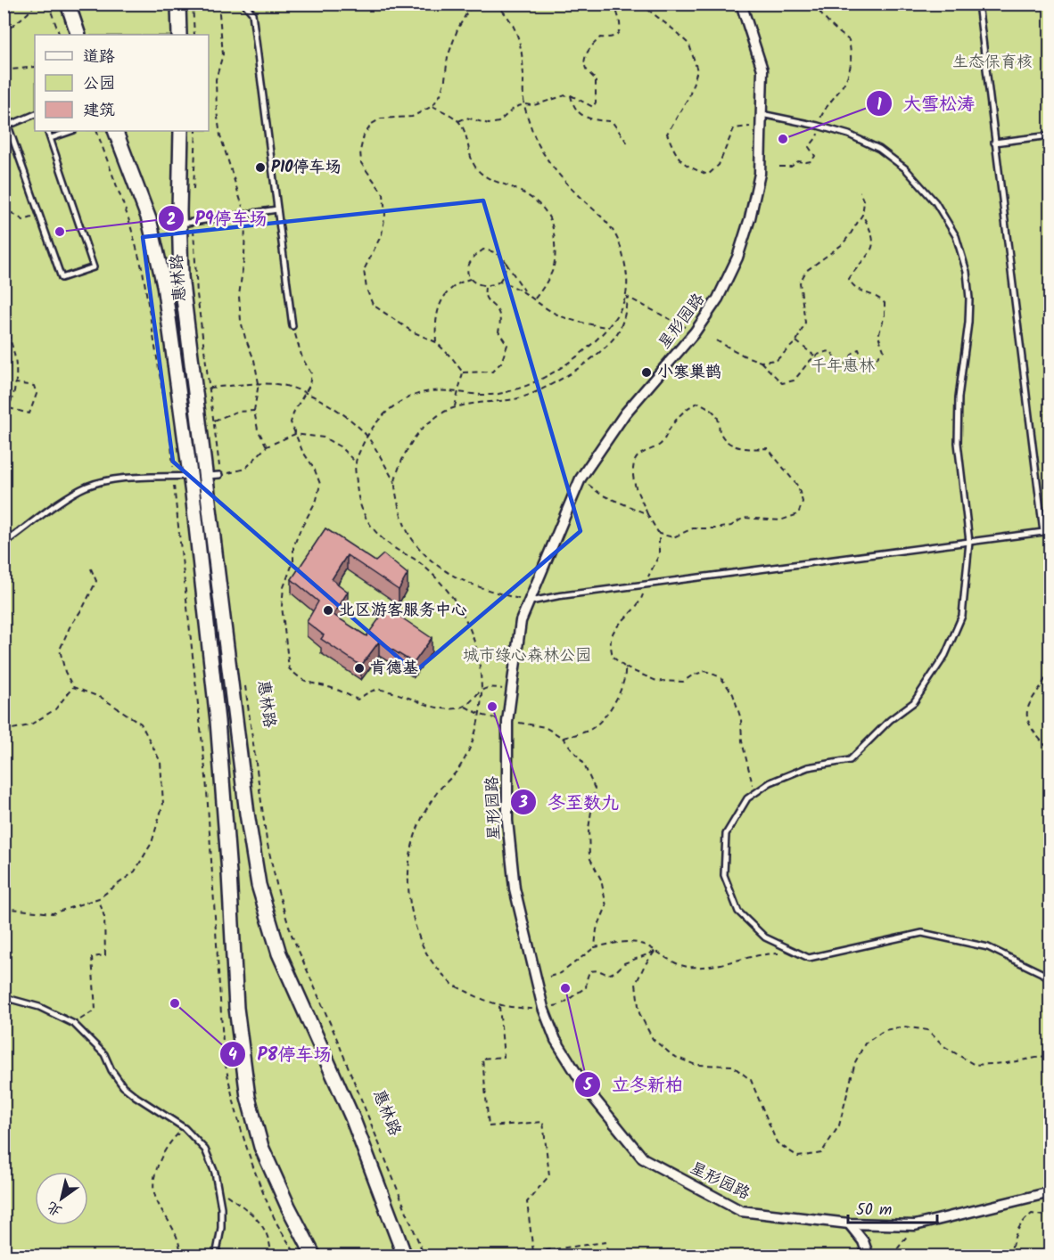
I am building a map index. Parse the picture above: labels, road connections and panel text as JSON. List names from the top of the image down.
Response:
{
  "streets": {
    "main road": ["惠林路"],
    "street": ["星形园路"]
  },
  "parks": ["生态保育核", "千年惠林", "城市绿心森林公园"],
  "places": [
    "大雪松涛",
    "P10停车场",
    "P9停车场",
    "小寒巢鹊",
    "北区游客服务中心",
    "肯德基",
    "冬至数九",
    "立冬新柏",
    "P8停车场"
  ],
  "legend": ["道路", "公园", "建筑"],
  "scale_bar": "50 m",
  "north": "bottom left"
}
